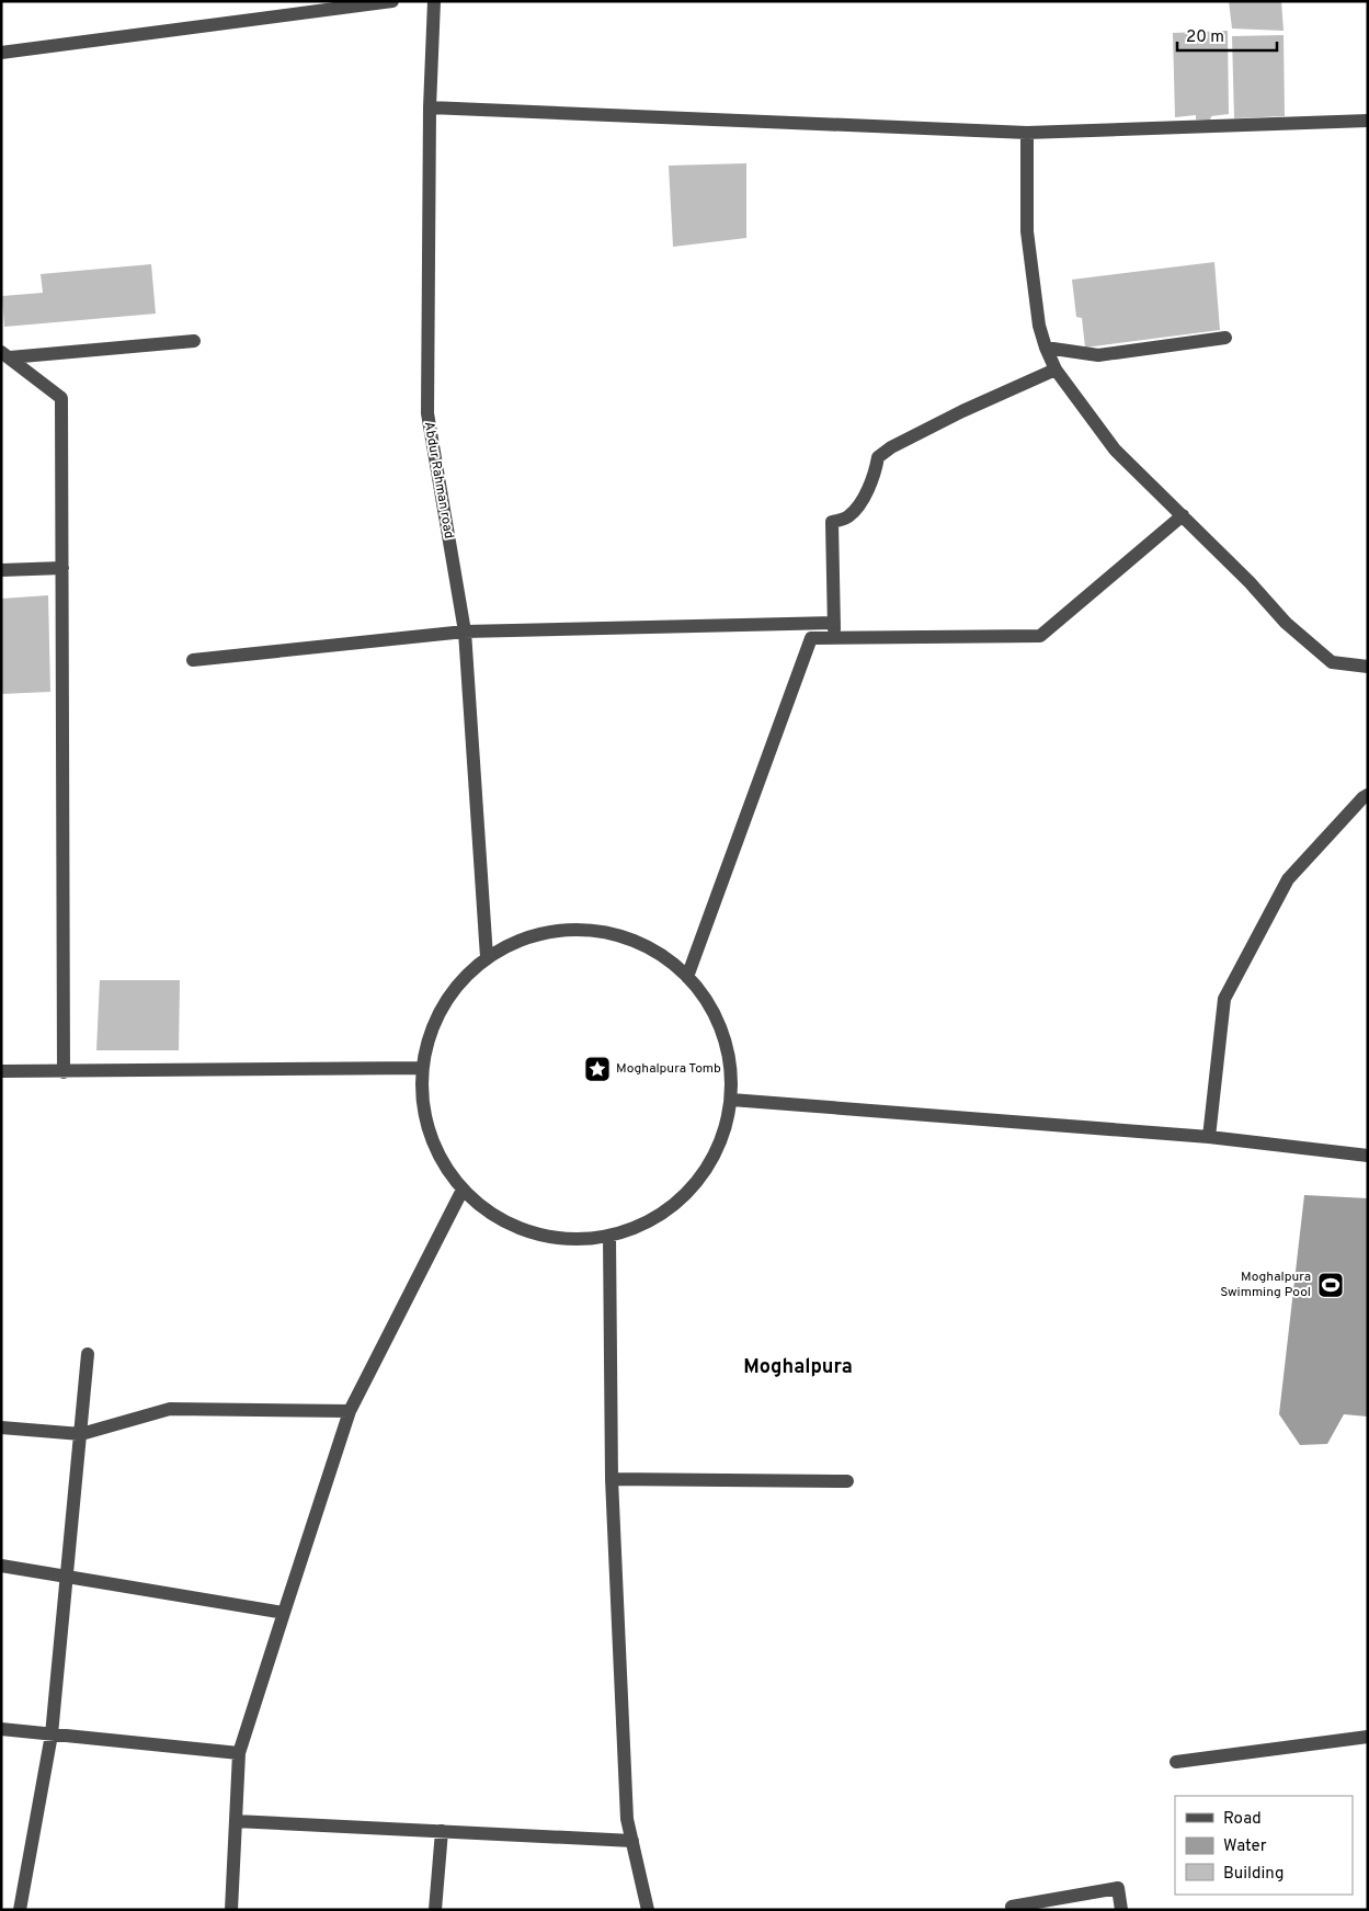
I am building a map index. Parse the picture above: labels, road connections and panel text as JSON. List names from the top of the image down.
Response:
{
  "streets": {
    "street": ["Abdur Rahman road"]
  },
  "districts": ["Moghalpura"],
  "places": {
    "place": ["Moghalpura Tomb"],
    "sports": ["Moghalpura Swimming Pool"]
  },
  "legend": ["Road", "Water", "Building"],
  "scale_bar": "20 m"
}
